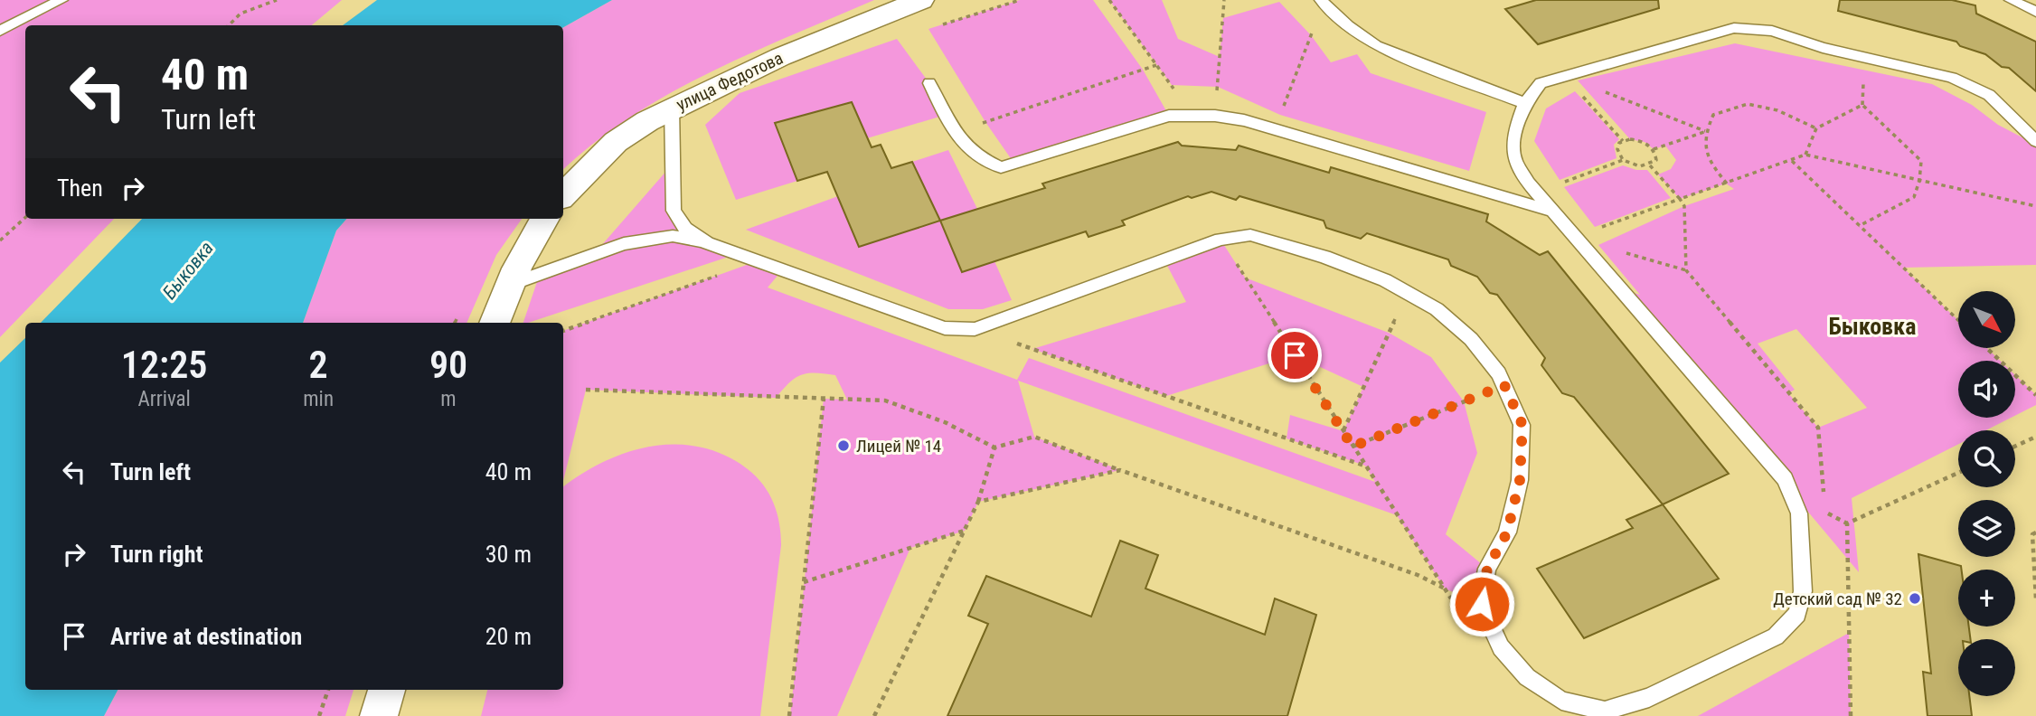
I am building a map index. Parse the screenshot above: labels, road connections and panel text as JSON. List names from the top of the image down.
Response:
{
  "streets": {
    "street": ["улица Федотова"]
  },
  "districts": ["Быковка"],
  "water": ["Быковка"],
  "places": ["Лицей № 14", "Детский сад № 32"],
  "north": "bottom right",
  "page": {
    "turn": ["40 m", "Turn left"],
    "then": "Then",
    "map_buttons": ["+", "−"],
    "eta": [
      "12:25",
      "Arrival",
      "2",
      "min",
      "90",
      "m"
    ],
    "list": [
      {
        "name": "Turn left",
        "value": "40 m"
      },
      {
        "name": "Turn right",
        "value": "30 m"
      },
      {
        "name": "Arrive at destination",
        "value": "20 m"
      }
    ]
  }
}
